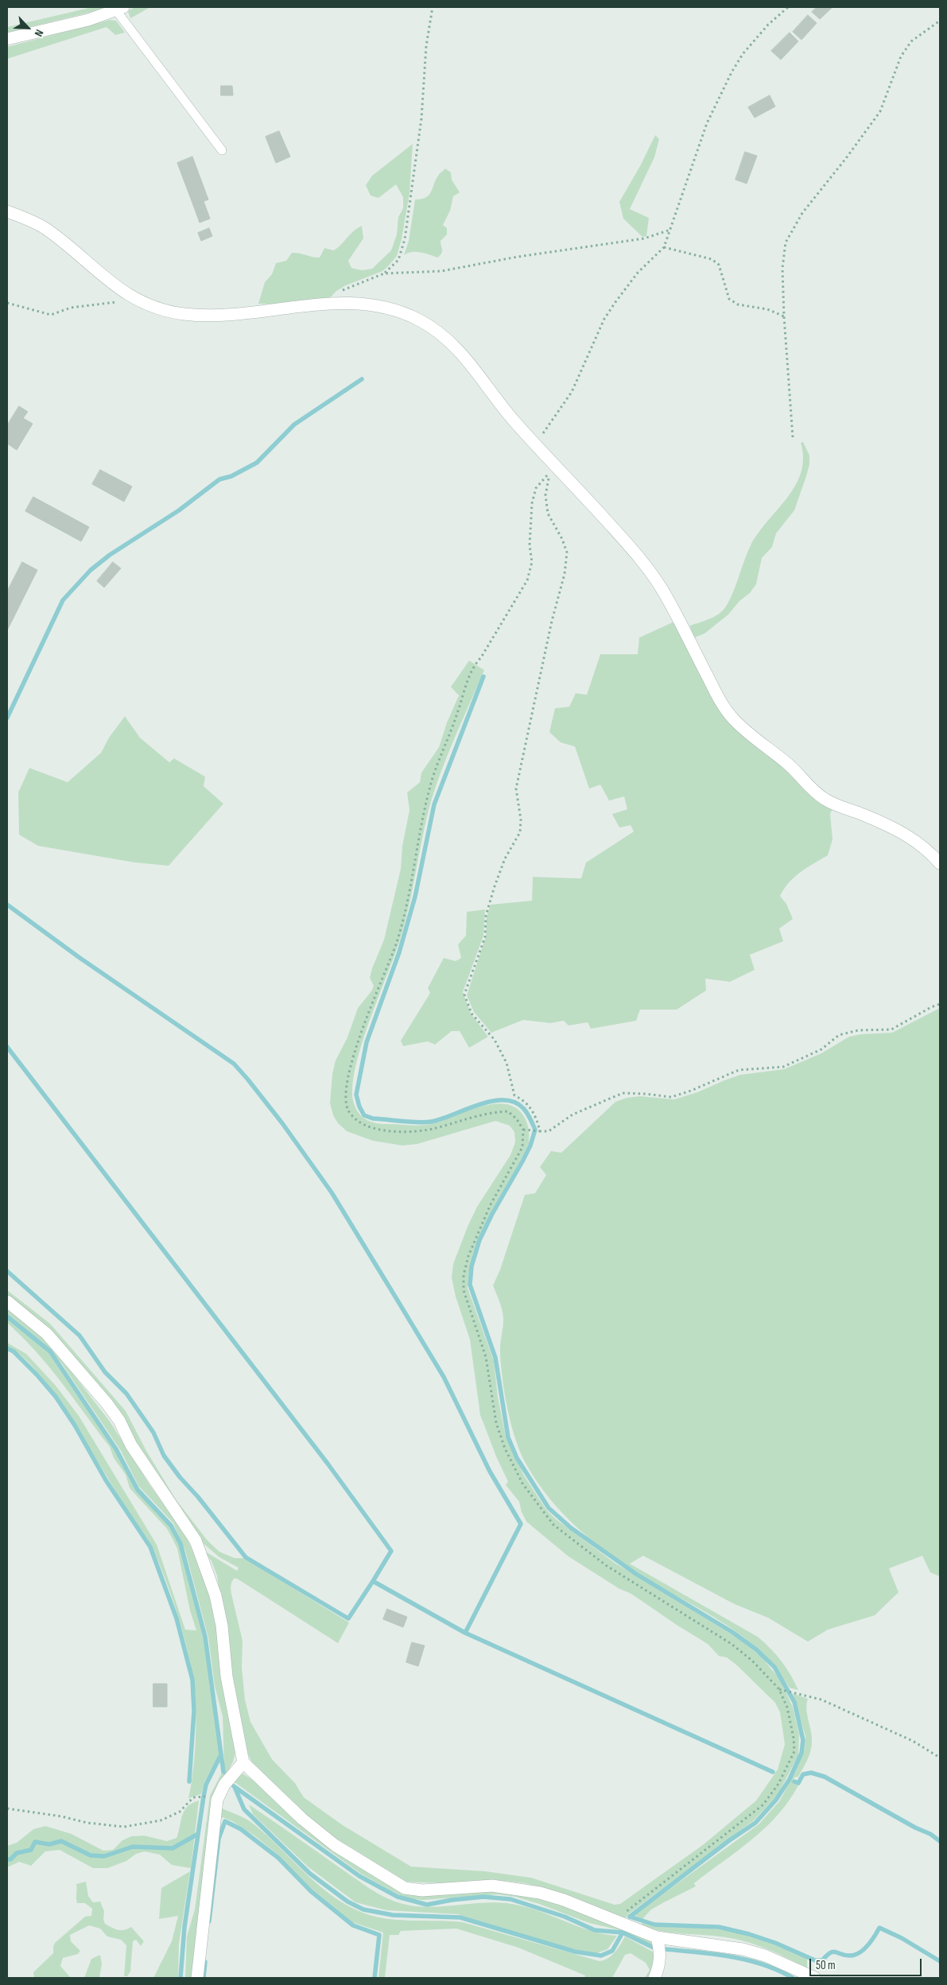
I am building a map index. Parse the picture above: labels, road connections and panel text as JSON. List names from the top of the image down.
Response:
{
  "scale_bar": "50 m",
  "north": "bottom right"
}
